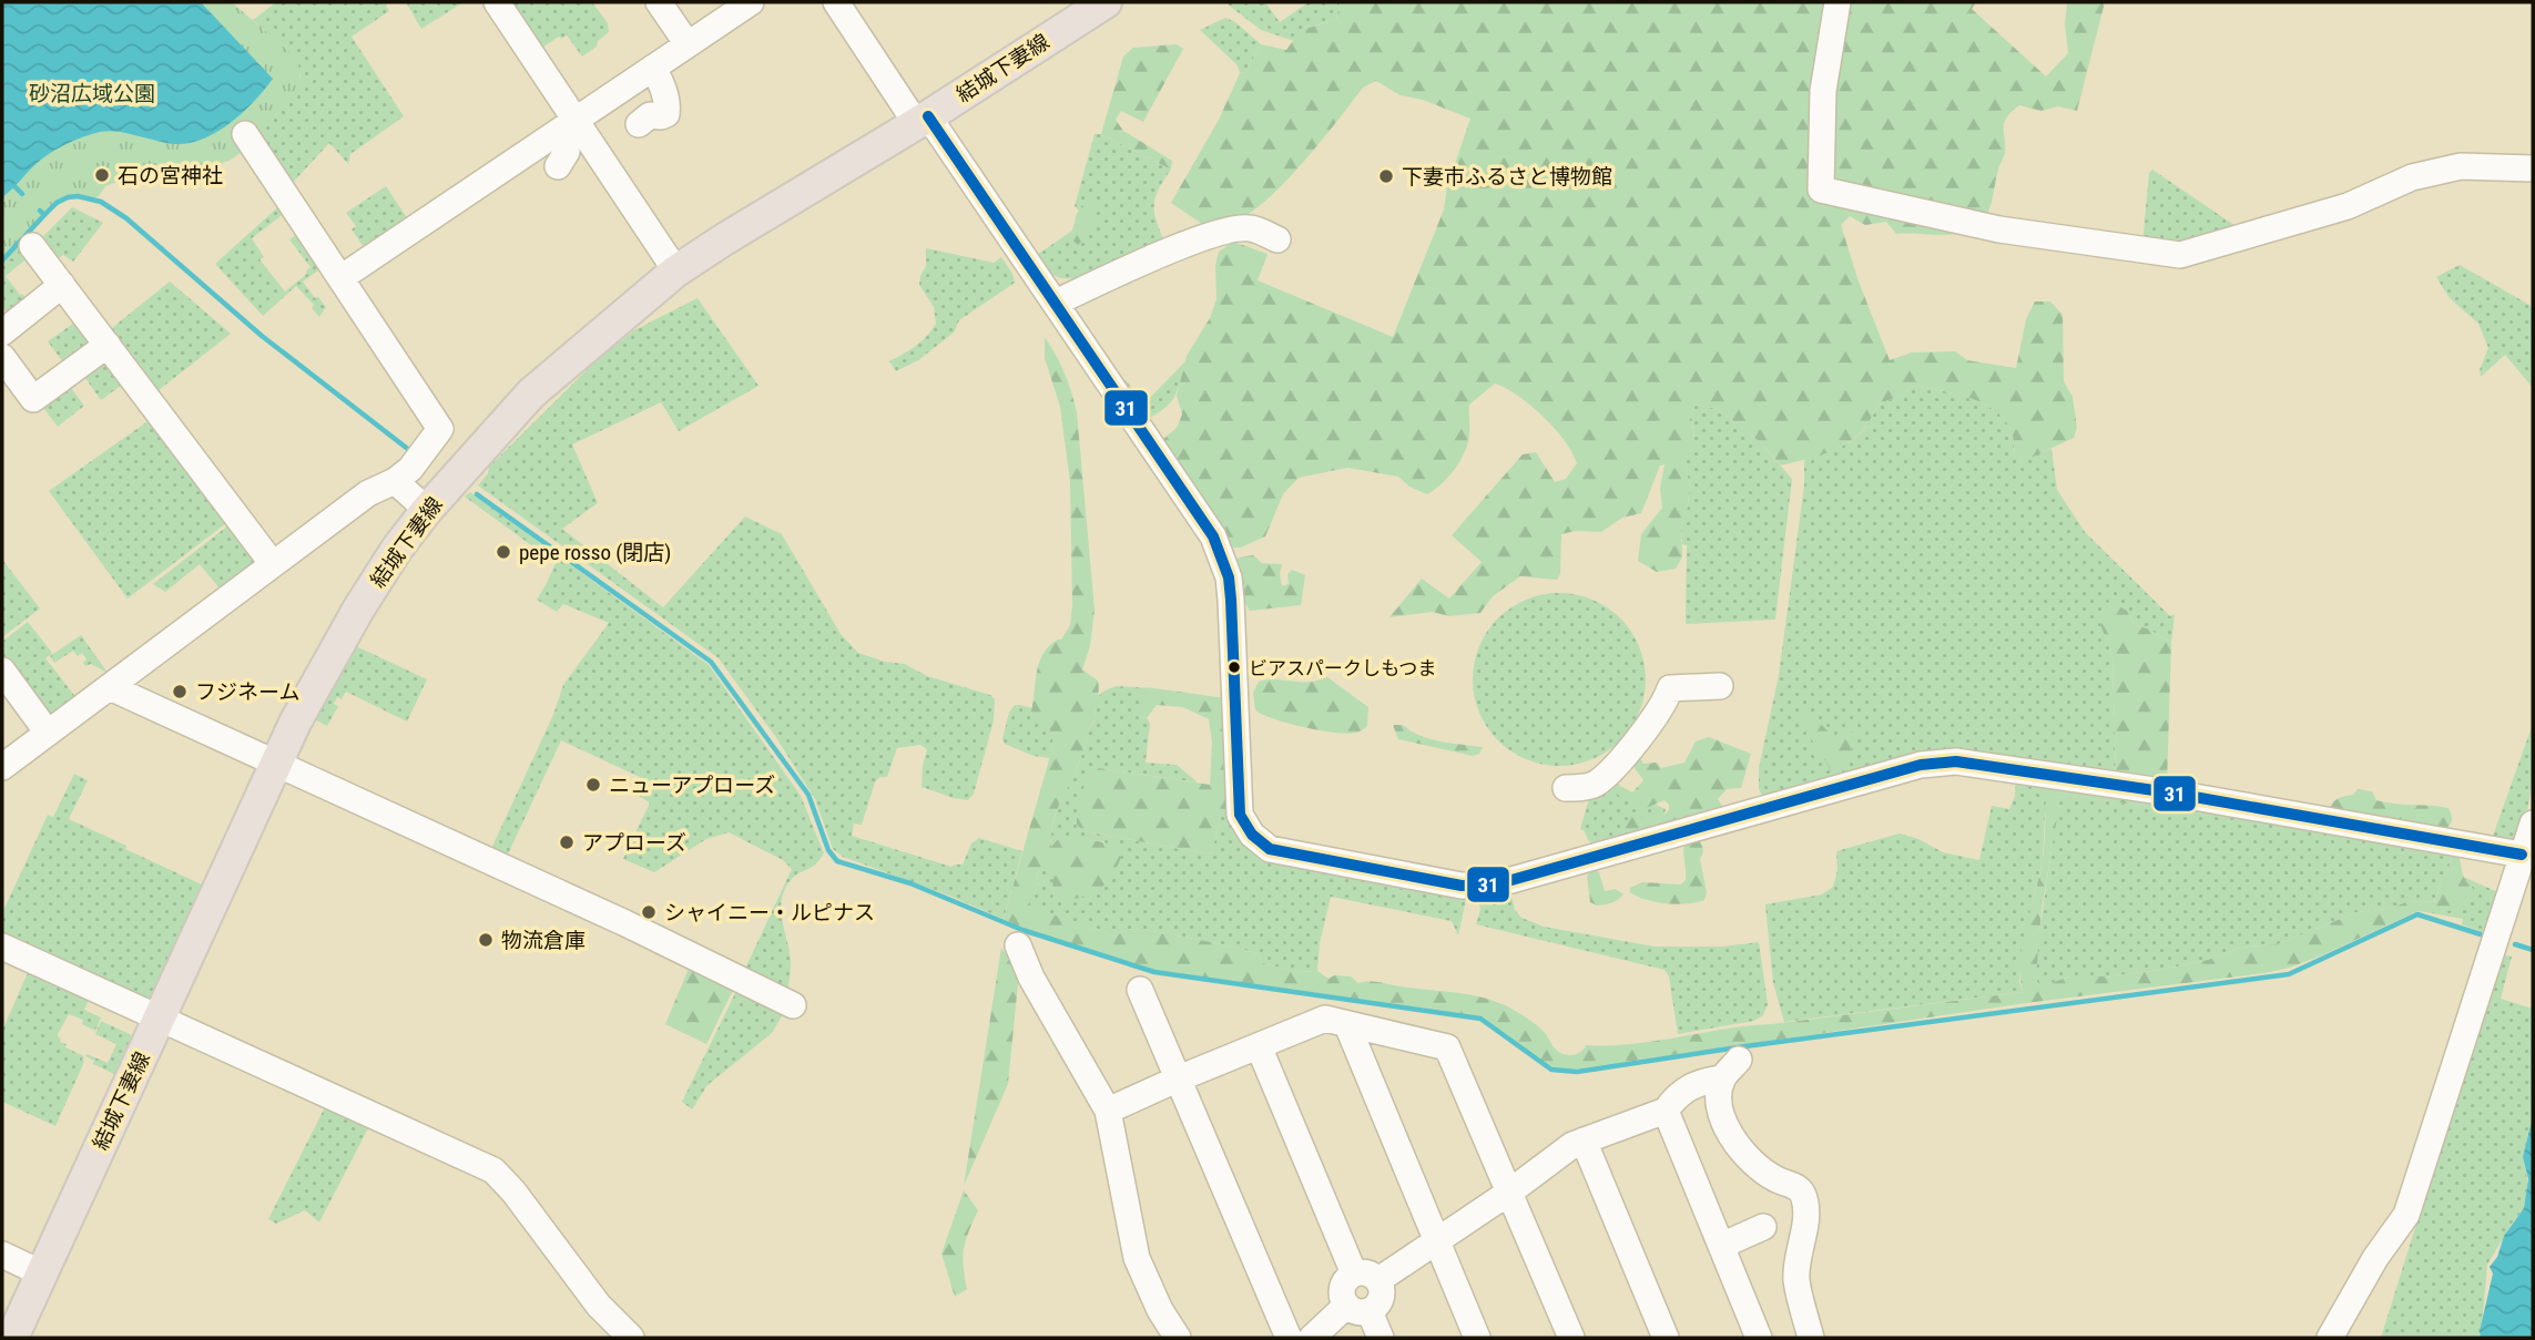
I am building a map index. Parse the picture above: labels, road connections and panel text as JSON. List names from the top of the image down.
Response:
{
  "streets": {
    "main road": ["結城下妻線"]
  },
  "parks": ["砂沼広域公園"],
  "places": [
    "石の宮神社",
    "下妻市ふるさと博物館",
    "pepe rosso (閉店)",
    "ビアスパークしもつま",
    "フジネーム",
    "ニューアプローズ",
    "アプローズ",
    "シャイニー・ルピナス",
    "物流倉庫"
  ],
  "lines": ["transit line 31"]
}
